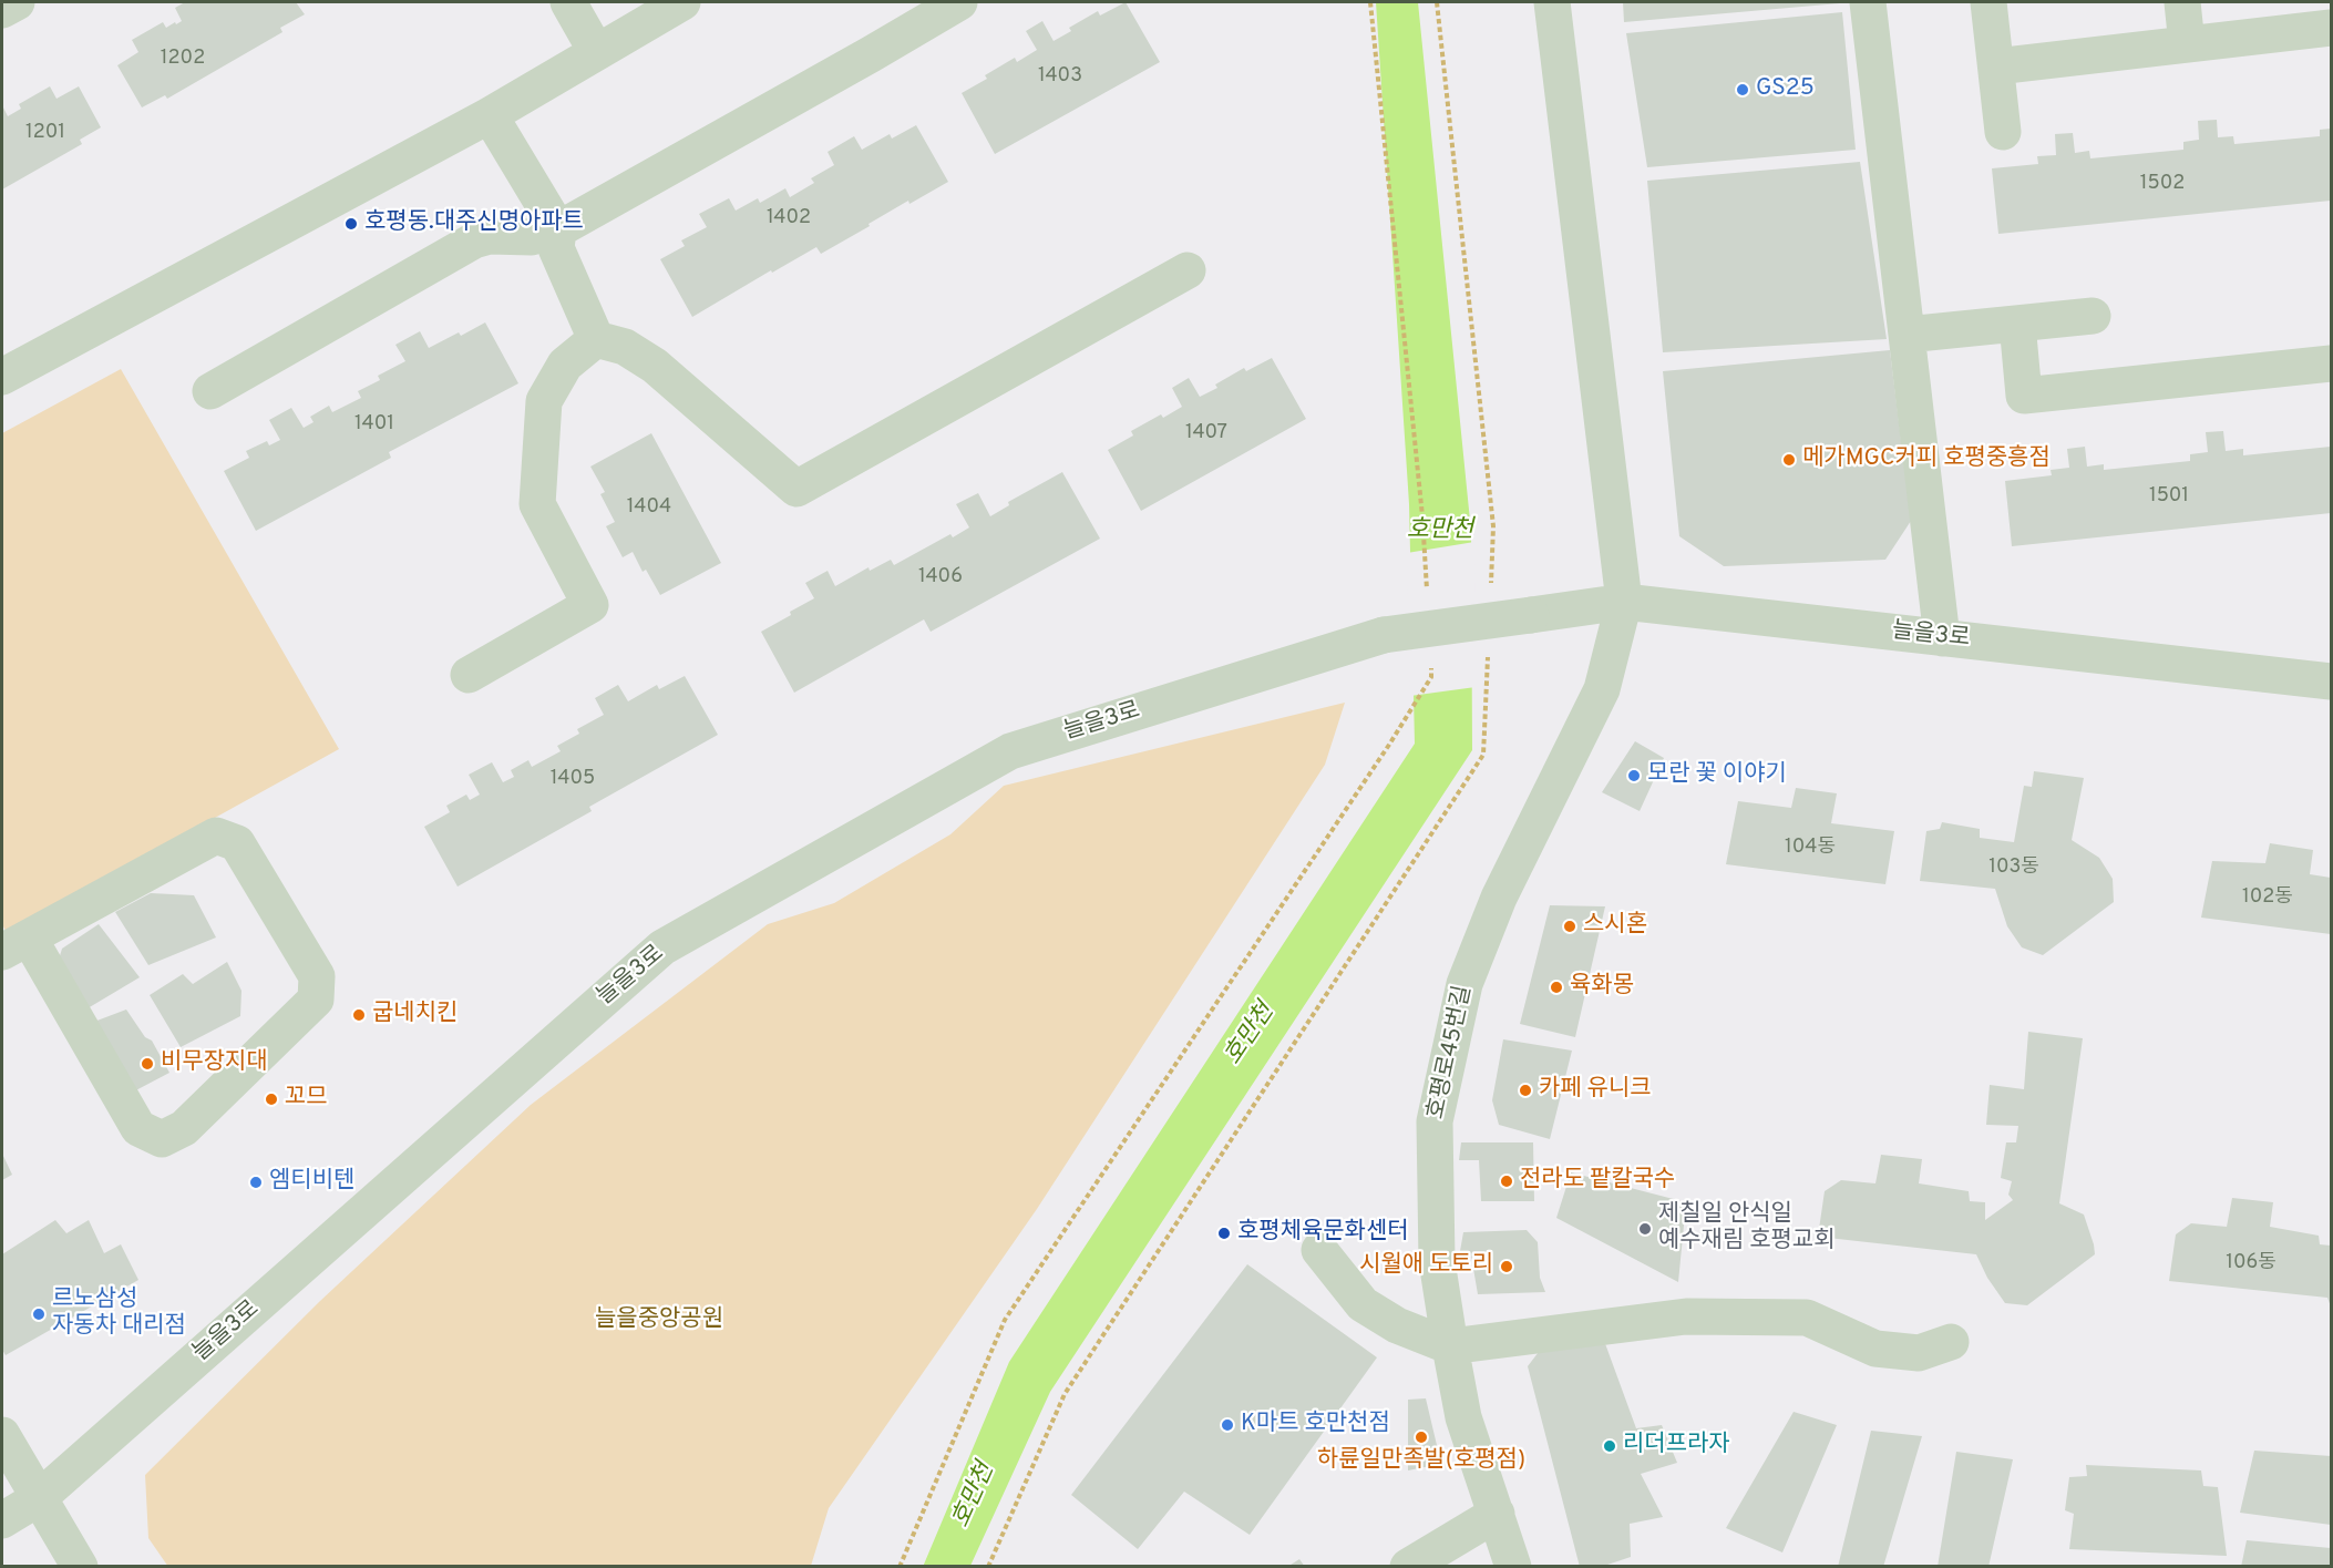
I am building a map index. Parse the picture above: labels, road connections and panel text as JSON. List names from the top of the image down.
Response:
{
  "streets": {
    "street": ["늘을3로", "호평로45번길"]
  },
  "crossings": [
    ["늘을3로", "호평로45번길"]
  ],
  "water": ["호만천"],
  "parks": ["늘을중앙공원"],
  "places": [
    "GS25",
    "호평동.대주신명아파트",
    "메가MGC커피 호평중흥점",
    "모란 꽃 이야기",
    "스시혼",
    "육화몽",
    "굽네치킨",
    "비무장지대",
    "카페 유니크",
    "꼬므",
    "전라도 팥칼국수",
    "엠티비텐",
    "제칠일 안식일 예수재림 호평교회",
    "호평체육문화센터",
    "시월애 도토리",
    "르노삼성 자동차 대리점",
    "K마트 호만천점",
    "하륜일만족발(호평점)",
    "리더프라자"
  ],
  "house_numbers": [
    "1202",
    "1403",
    "1201",
    "1502",
    "1402",
    "1401",
    "1407",
    "1501",
    "1404",
    "1406",
    "1405",
    "104동",
    "103동",
    "102동",
    "106동"
  ]
}
